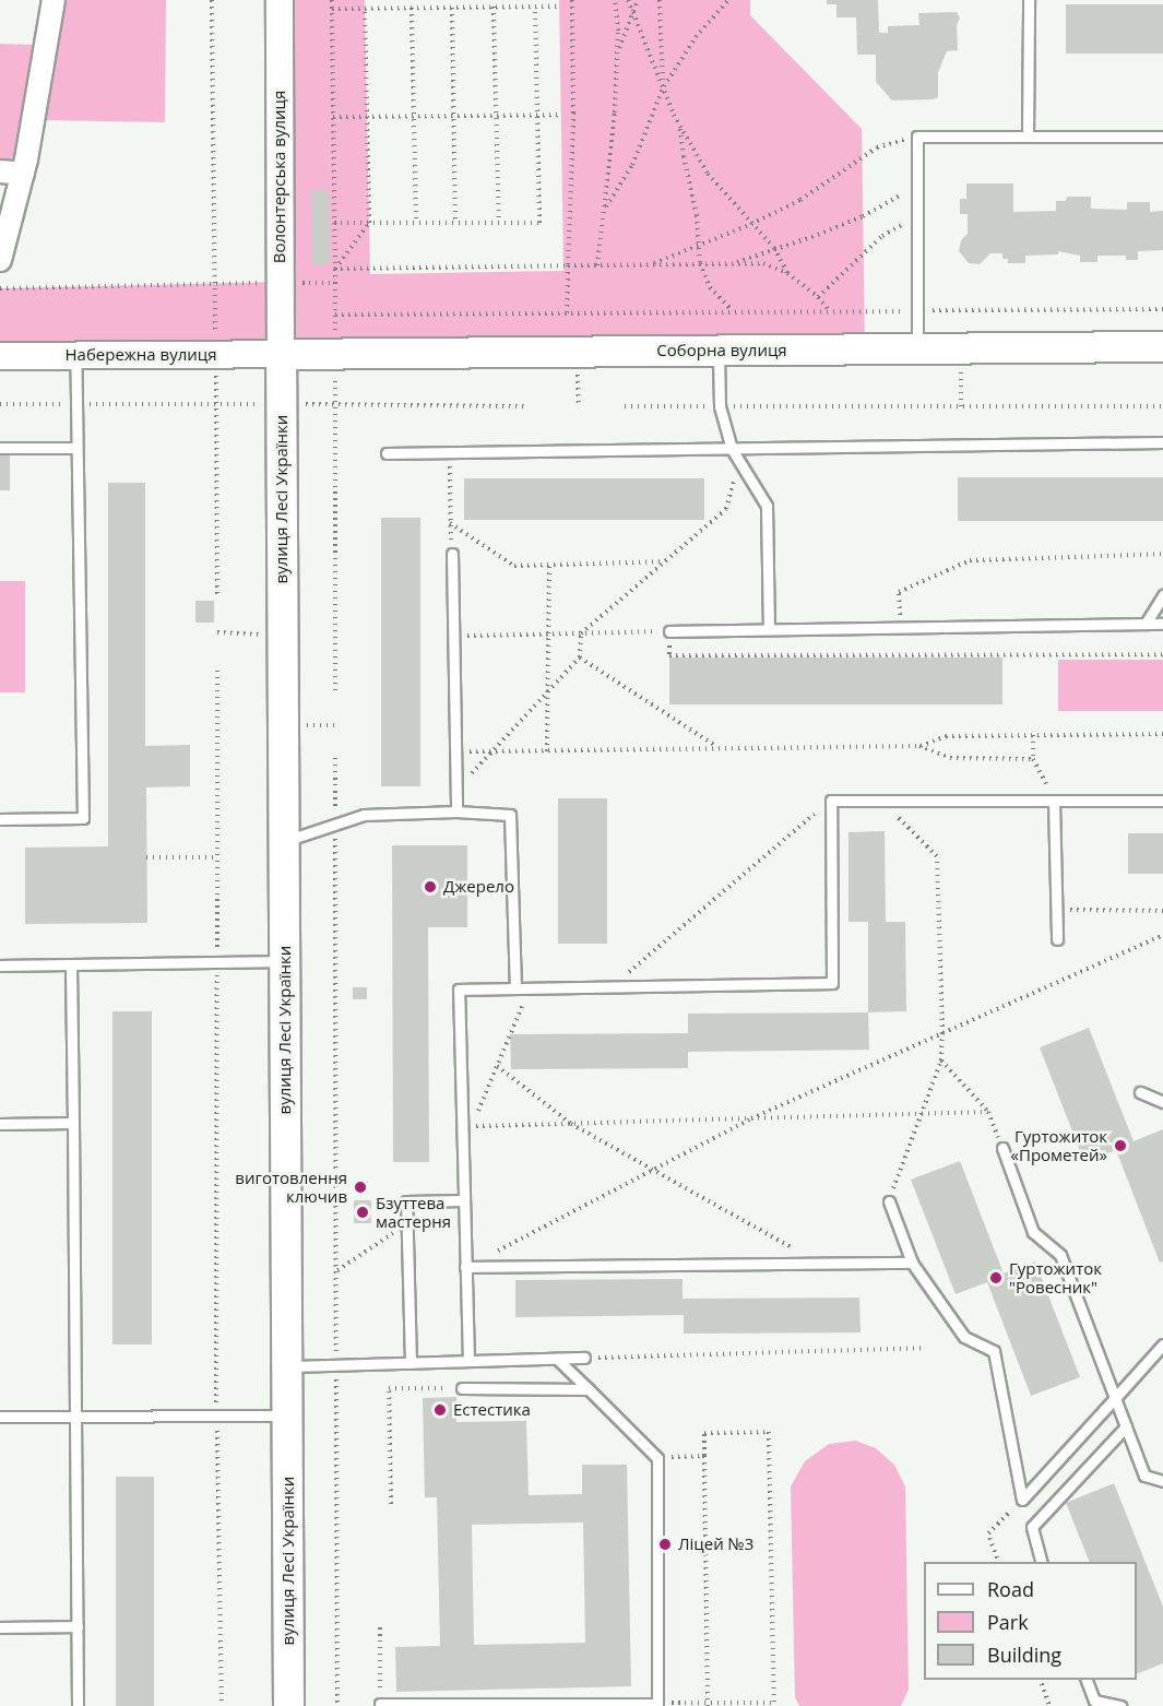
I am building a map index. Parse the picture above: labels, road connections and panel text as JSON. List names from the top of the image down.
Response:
{
  "streets": {
    "main road": ["Соборна вулиця", "вулиця Лесі Українки"],
    "street": ["Волонтерська вулиця", "Набережна вулиця"]
  },
  "crossings": [
    ["Волонтерська вулиця", "Соборна вулиця"],
    ["Волонтерська вулиця", "Набережна вулиця"],
    ["Волонтерська вулиця", "вулиця Лесі Українки"],
    ["Соборна вулиця", "Набережна вулиця"],
    ["Соборна вулиця", "вулиця Лесі Українки"],
    ["Набережна вулиця", "вулиця Лесі Українки"]
  ],
  "places": [
    "Джерело",
    "Гуртожиток «Прометей»",
    "виготовлення ключив",
    "Бзуттева мастерня",
    "Гуртожиток \"Ровесник\"",
    "Естестика",
    "Ліцей №3"
  ],
  "legend": ["Road", "Park", "Building"]
}
